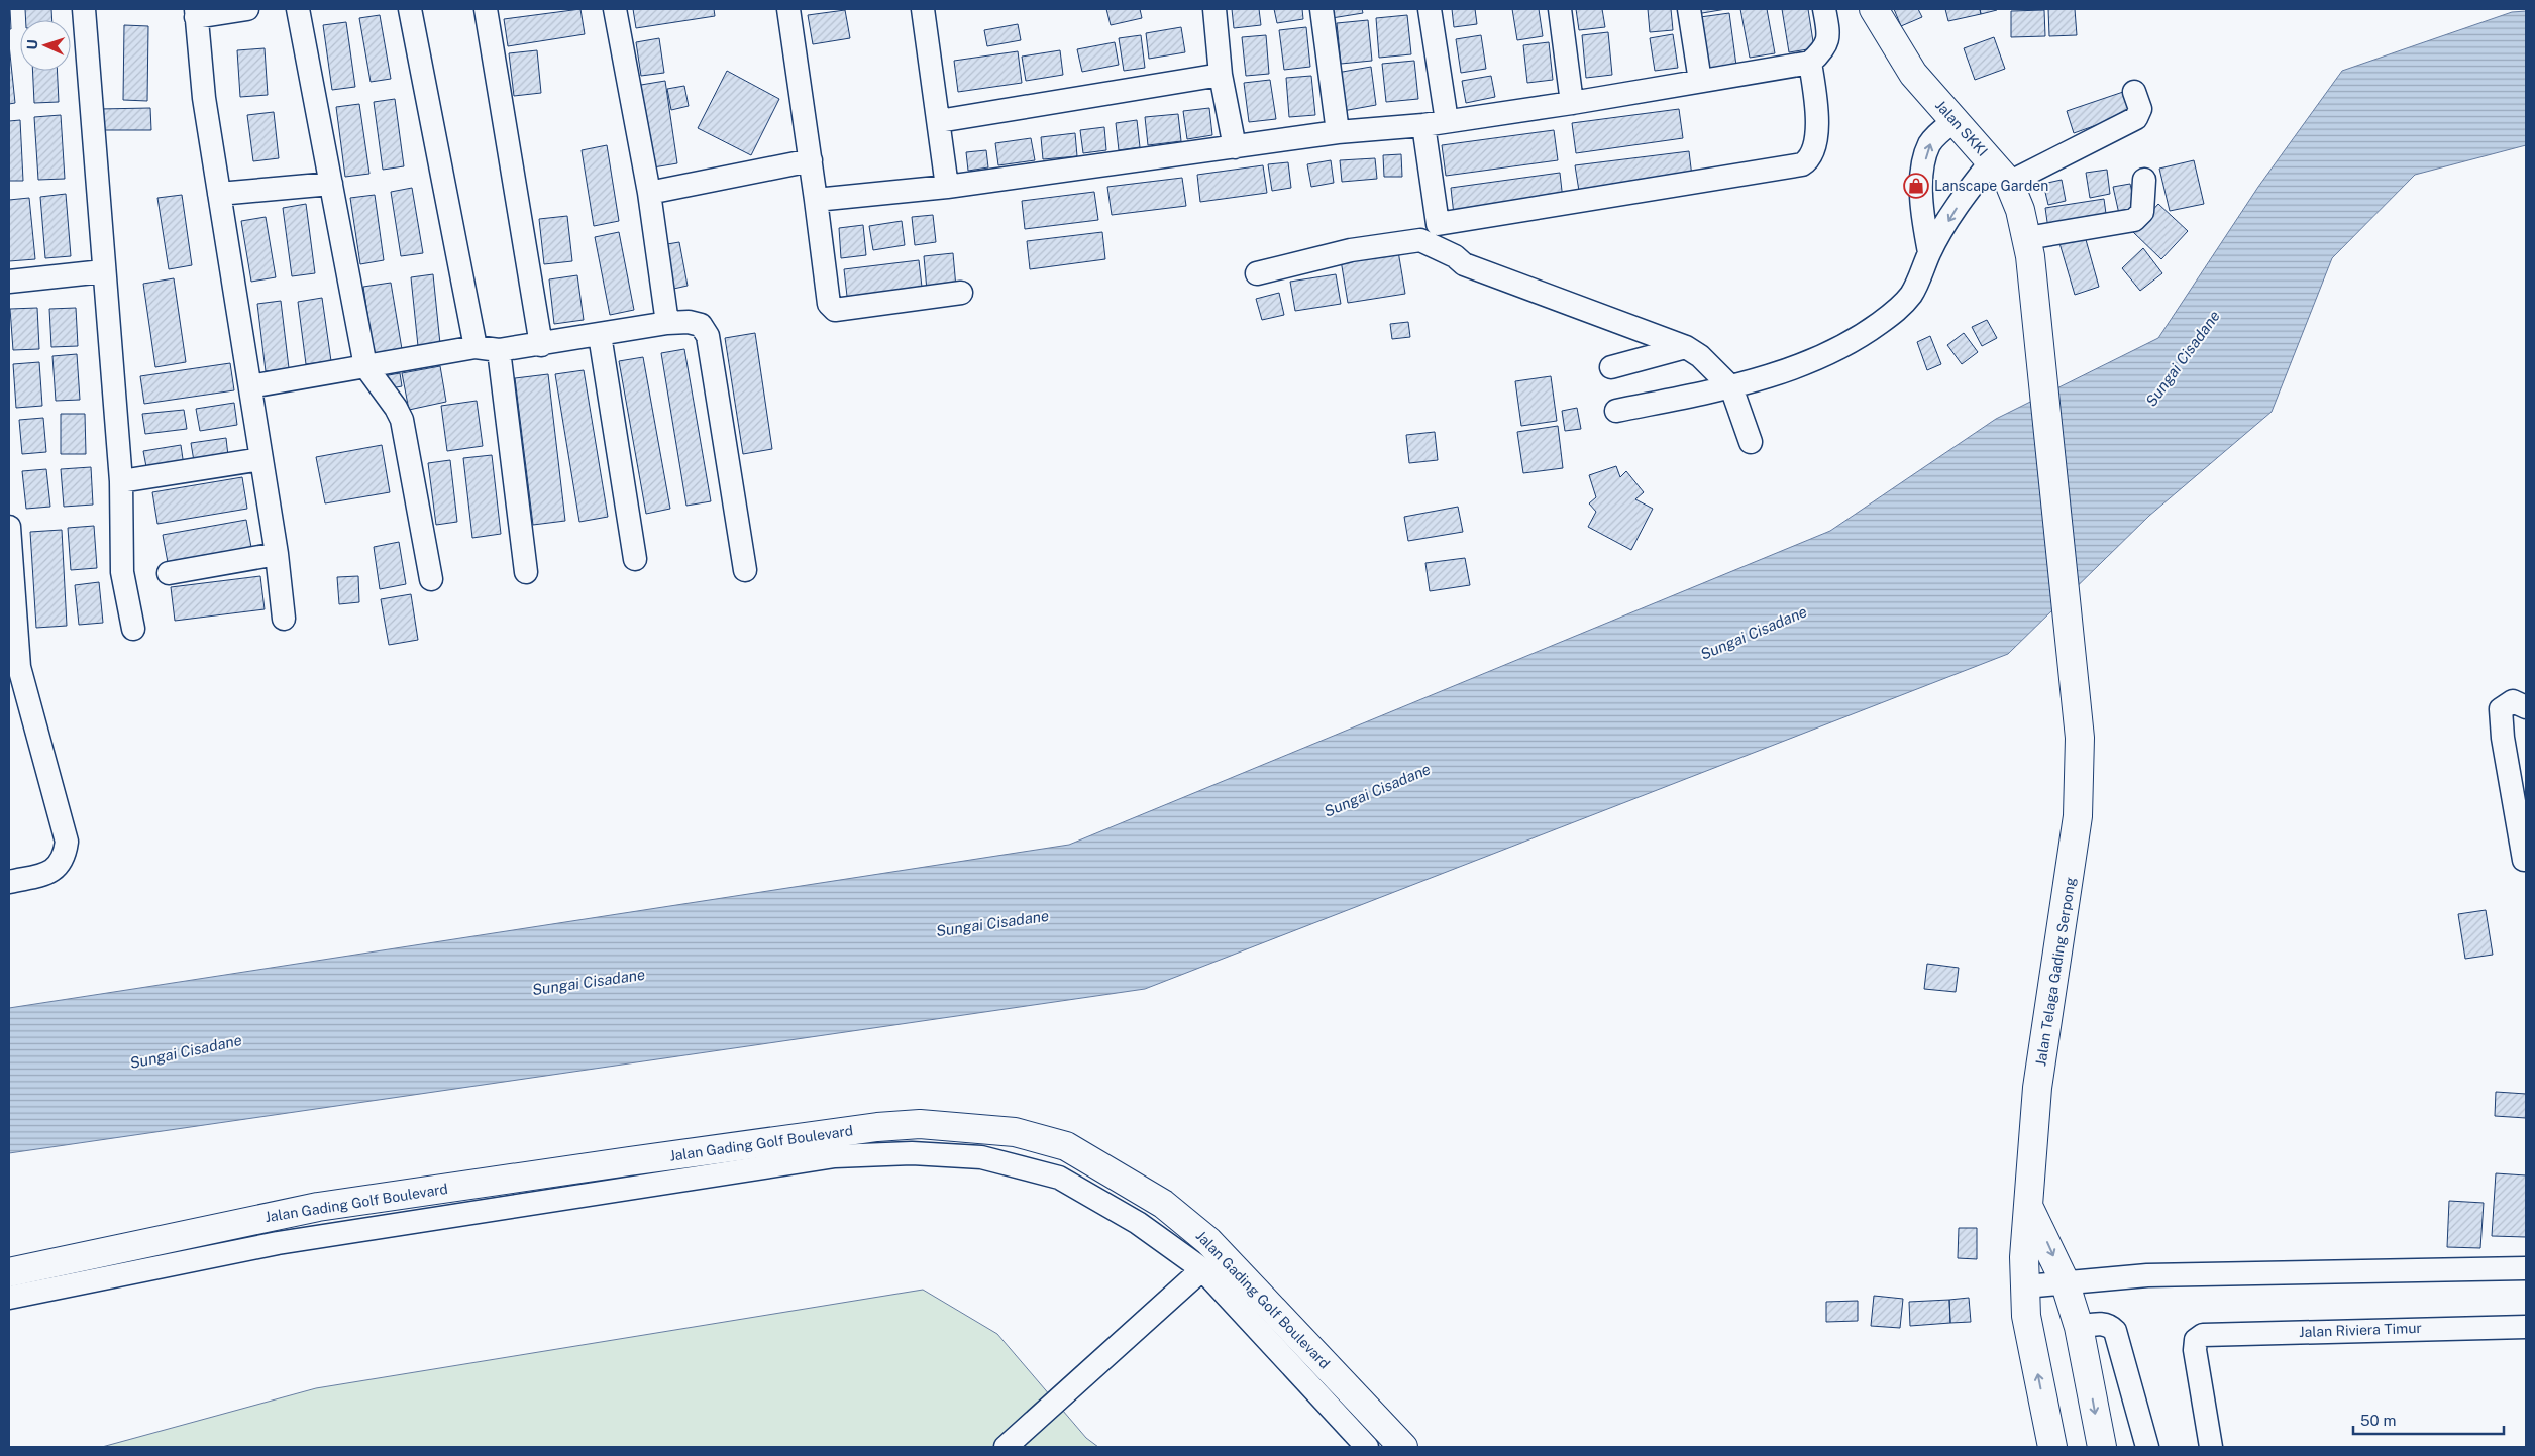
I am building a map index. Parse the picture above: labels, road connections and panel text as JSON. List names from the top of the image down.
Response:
{
  "streets": {
    "main road": ["Jalan SKKI", "Jalan Telaga Gading Serpong", "Jalan Gading Golf Boulevard"],
    "street": ["Jalan Riviera Timur"]
  },
  "crossings": [
    ["Jalan SKKI", "Jalan Telaga Gading Serpong"]
  ],
  "water": ["Sungai Cisadane"],
  "places": {
    "shop": ["Lanscape Garden"]
  },
  "scale_bar": "50 m",
  "north": "left"
}
